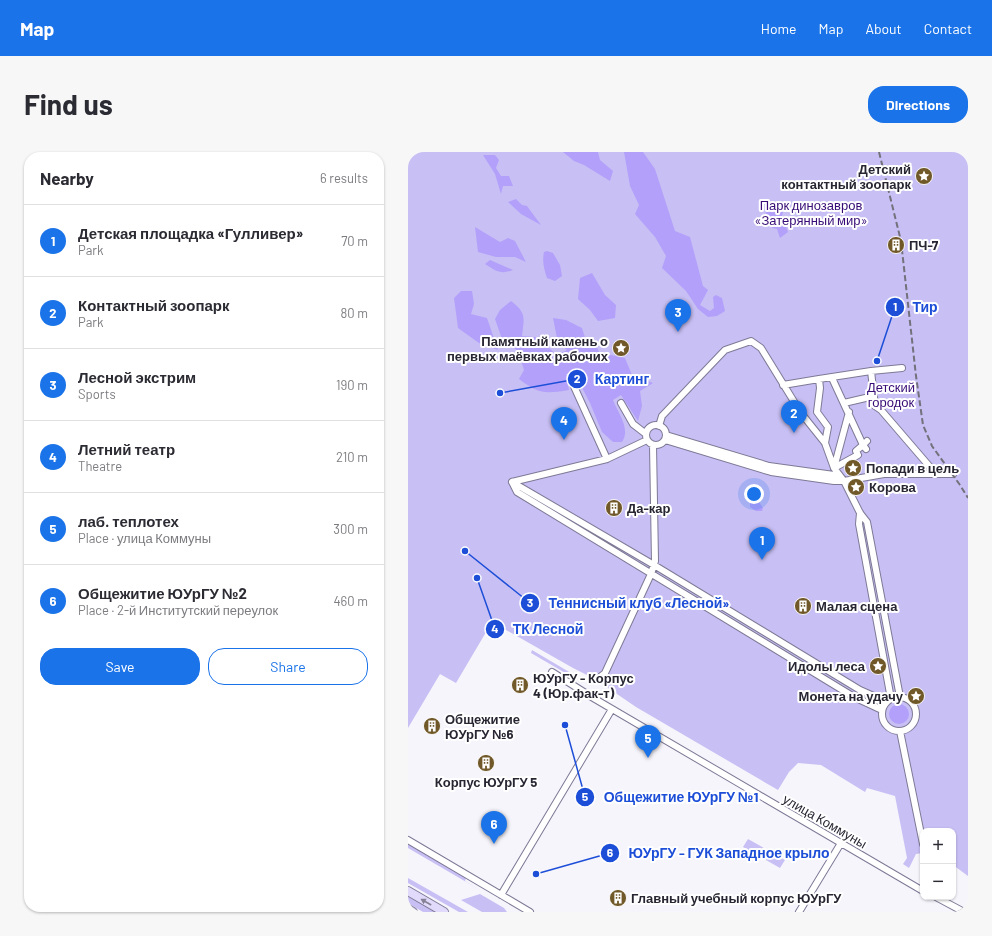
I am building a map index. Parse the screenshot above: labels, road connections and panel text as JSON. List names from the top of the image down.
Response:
{
  "streets": {
    "street": ["улица Коммуны"]
  },
  "parks": ["Парк динозавров «Затерянный мир»", "Детский городок"],
  "places": {
    "place": [
      "Детский контактный зоопарк",
      "Памятный камень о первых маёвках рабочих",
      "Попади в цель",
      "Корова",
      "Идолы леса",
      "Монета на удачу"
    ],
    "building": [
      "ПЧ-7",
      "Да-кар",
      "Малая сцена",
      "ЮУрГУ - Корпус 4 (Юр.фак-т)",
      "Общежитие ЮУрГУ №6",
      "Корпус ЮУрГУ 5",
      "Главный учебный корпус ЮУрГУ"
    ],
    "other": [
      "Тир",
      "Картинг",
      "Теннисный клуб «Лесной»",
      "ТК Лесной",
      "Общежитие ЮУрГУ №1",
      "ЮУрГУ - ГУК Западное крыло"
    ]
  },
  "page": {
    "header": "Map",
    "nav": [
      "Home",
      "Map",
      "About",
      "Contact"
    ],
    "buttons": [
      "Directions",
      ["Save", "Share"]
    ],
    "title": "Find us",
    "heading": ["Nearby", "6 results"],
    "list": [
      {
        "mark": "1",
        "name": "Детская площадка «Гулливер»",
        "note": "Park",
        "value": "70 m"
      },
      {
        "mark": "2",
        "name": "Контактный зоопарк",
        "note": "Park",
        "value": "80 m"
      },
      {
        "mark": "3",
        "name": "Лесной экстрим",
        "note": "Sports",
        "value": "190 m"
      },
      {
        "mark": "4",
        "name": "Летний театр",
        "note": "Theatre",
        "value": "210 m"
      },
      {
        "mark": "5",
        "name": "лаб. теплотех",
        "note": "Place · улица Коммуны",
        "value": "300 m"
      },
      {
        "mark": "6",
        "name": "Общежитие ЮУрГУ №2",
        "note": "Place · 2-й Институтский переулок",
        "value": "460 m"
      }
    ],
    "pins": [
      "3",
      "2",
      "4",
      "1",
      "5",
      "6"
    ],
    "map_buttons": ["+", "−"]
  }
}
